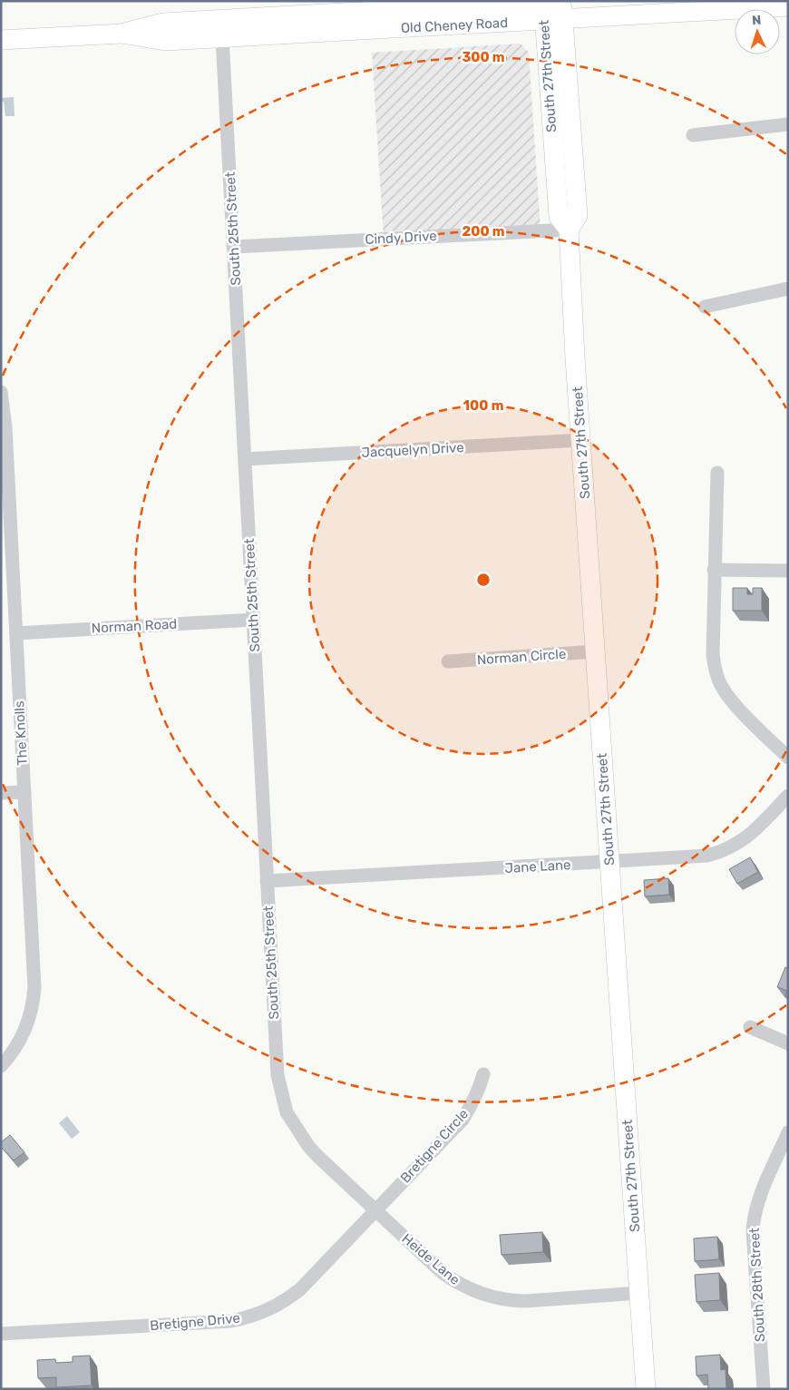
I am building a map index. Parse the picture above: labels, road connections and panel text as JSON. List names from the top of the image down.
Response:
{
  "streets": {
    "main road": ["Old Cheney Road", "South 27th Street"],
    "street": [
      "South 25th Street",
      "Cindy Drive",
      "Jacquelyn Drive",
      "Norman Road",
      "Norman Circle",
      "The Knolls",
      "Jane Lane",
      "Bretigne Circle",
      "Heide Lane",
      "South 28th Street",
      "Bretigne Drive"
    ]
  },
  "crossings": [
    ["Old Cheney Road", "South 27th Street"],
    ["Old Cheney Road", "South 25th Street"],
    ["South 27th Street", "Cindy Drive"],
    ["South 27th Street", "Jacquelyn Drive"],
    ["South 27th Street", "Norman Circle"],
    ["South 27th Street", "Jane Lane"],
    ["South 27th Street", "Heide Lane"],
    ["South 25th Street", "Cindy Drive"],
    ["South 25th Street", "Jacquelyn Drive"],
    ["South 25th Street", "Norman Road"],
    ["South 25th Street", "Jane Lane"],
    ["South 25th Street", "Heide Lane"],
    ["Norman Road", "The Knolls"],
    ["Bretigne Circle", "Heide Lane"],
    ["Bretigne Circle", "Bretigne Drive"],
    ["Heide Lane", "Bretigne Drive"]
  ],
  "north": "top",
  "rings": ["300 m", "200 m", "100 m"]
}
